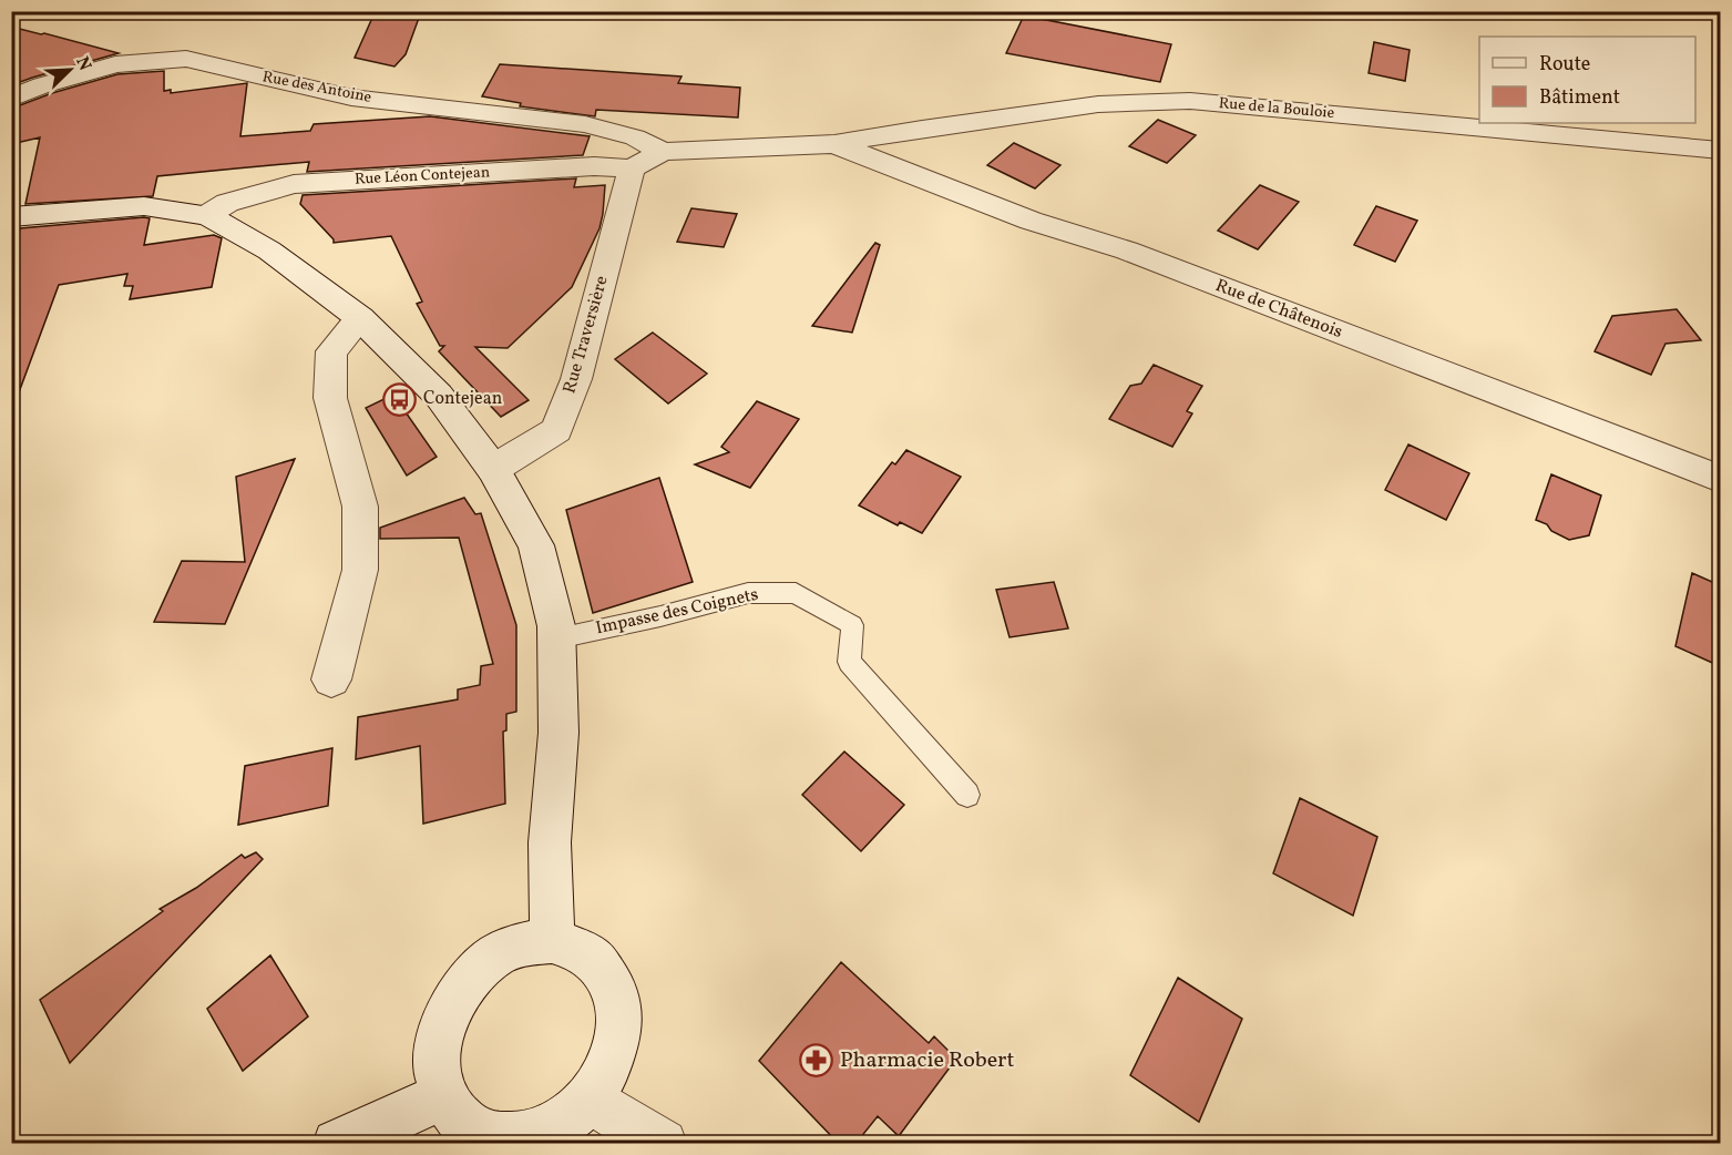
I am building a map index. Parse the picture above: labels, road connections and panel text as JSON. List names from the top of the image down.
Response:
{
  "streets": {
    "street": [
      "Rue des Antoine",
      "Rue de la Bouloie",
      "Rue Léon Contejean",
      "Rue de Châtenois",
      "Rue Traversière"
    ],
    "lane": ["Impasse des Coignets"]
  },
  "crossings": [
    ["Rue de la Bouloie", "Rue de Châtenois"],
    ["Rue Léon Contejean", "Rue Traversière"]
  ],
  "places": {
    "bus stop": ["Contejean"],
    "pharmacy": ["Pharmacie Robert"]
  },
  "legend": ["Route", "Bâtiment"],
  "north": "top right"
}
